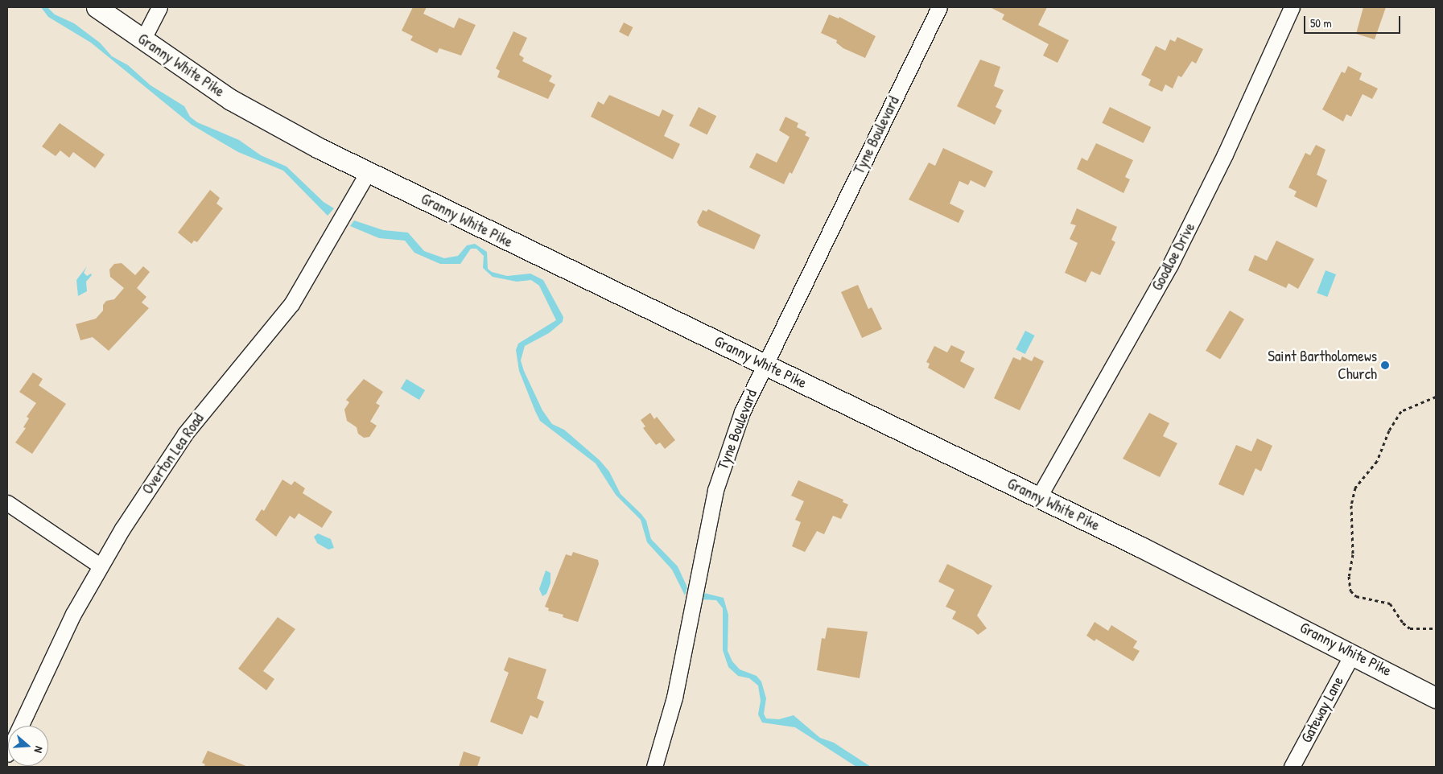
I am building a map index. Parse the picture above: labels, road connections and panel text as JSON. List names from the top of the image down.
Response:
{
  "streets": {
    "main road": ["Granny White Pike"],
    "street": [
      "Tyne Boulevard",
      "Goodloe Drive",
      "Overton Lea Road",
      "Gateway Lane"
    ]
  },
  "crossings": [
    ["Granny White Pike", "Tyne Boulevard"],
    ["Granny White Pike", "Goodloe Drive"],
    ["Granny White Pike", "Overton Lea Road"],
    ["Granny White Pike", "Gateway Lane"]
  ],
  "places": ["Saint Bartholomews Church"],
  "scale_bar": "50 m",
  "north": "right"
}
